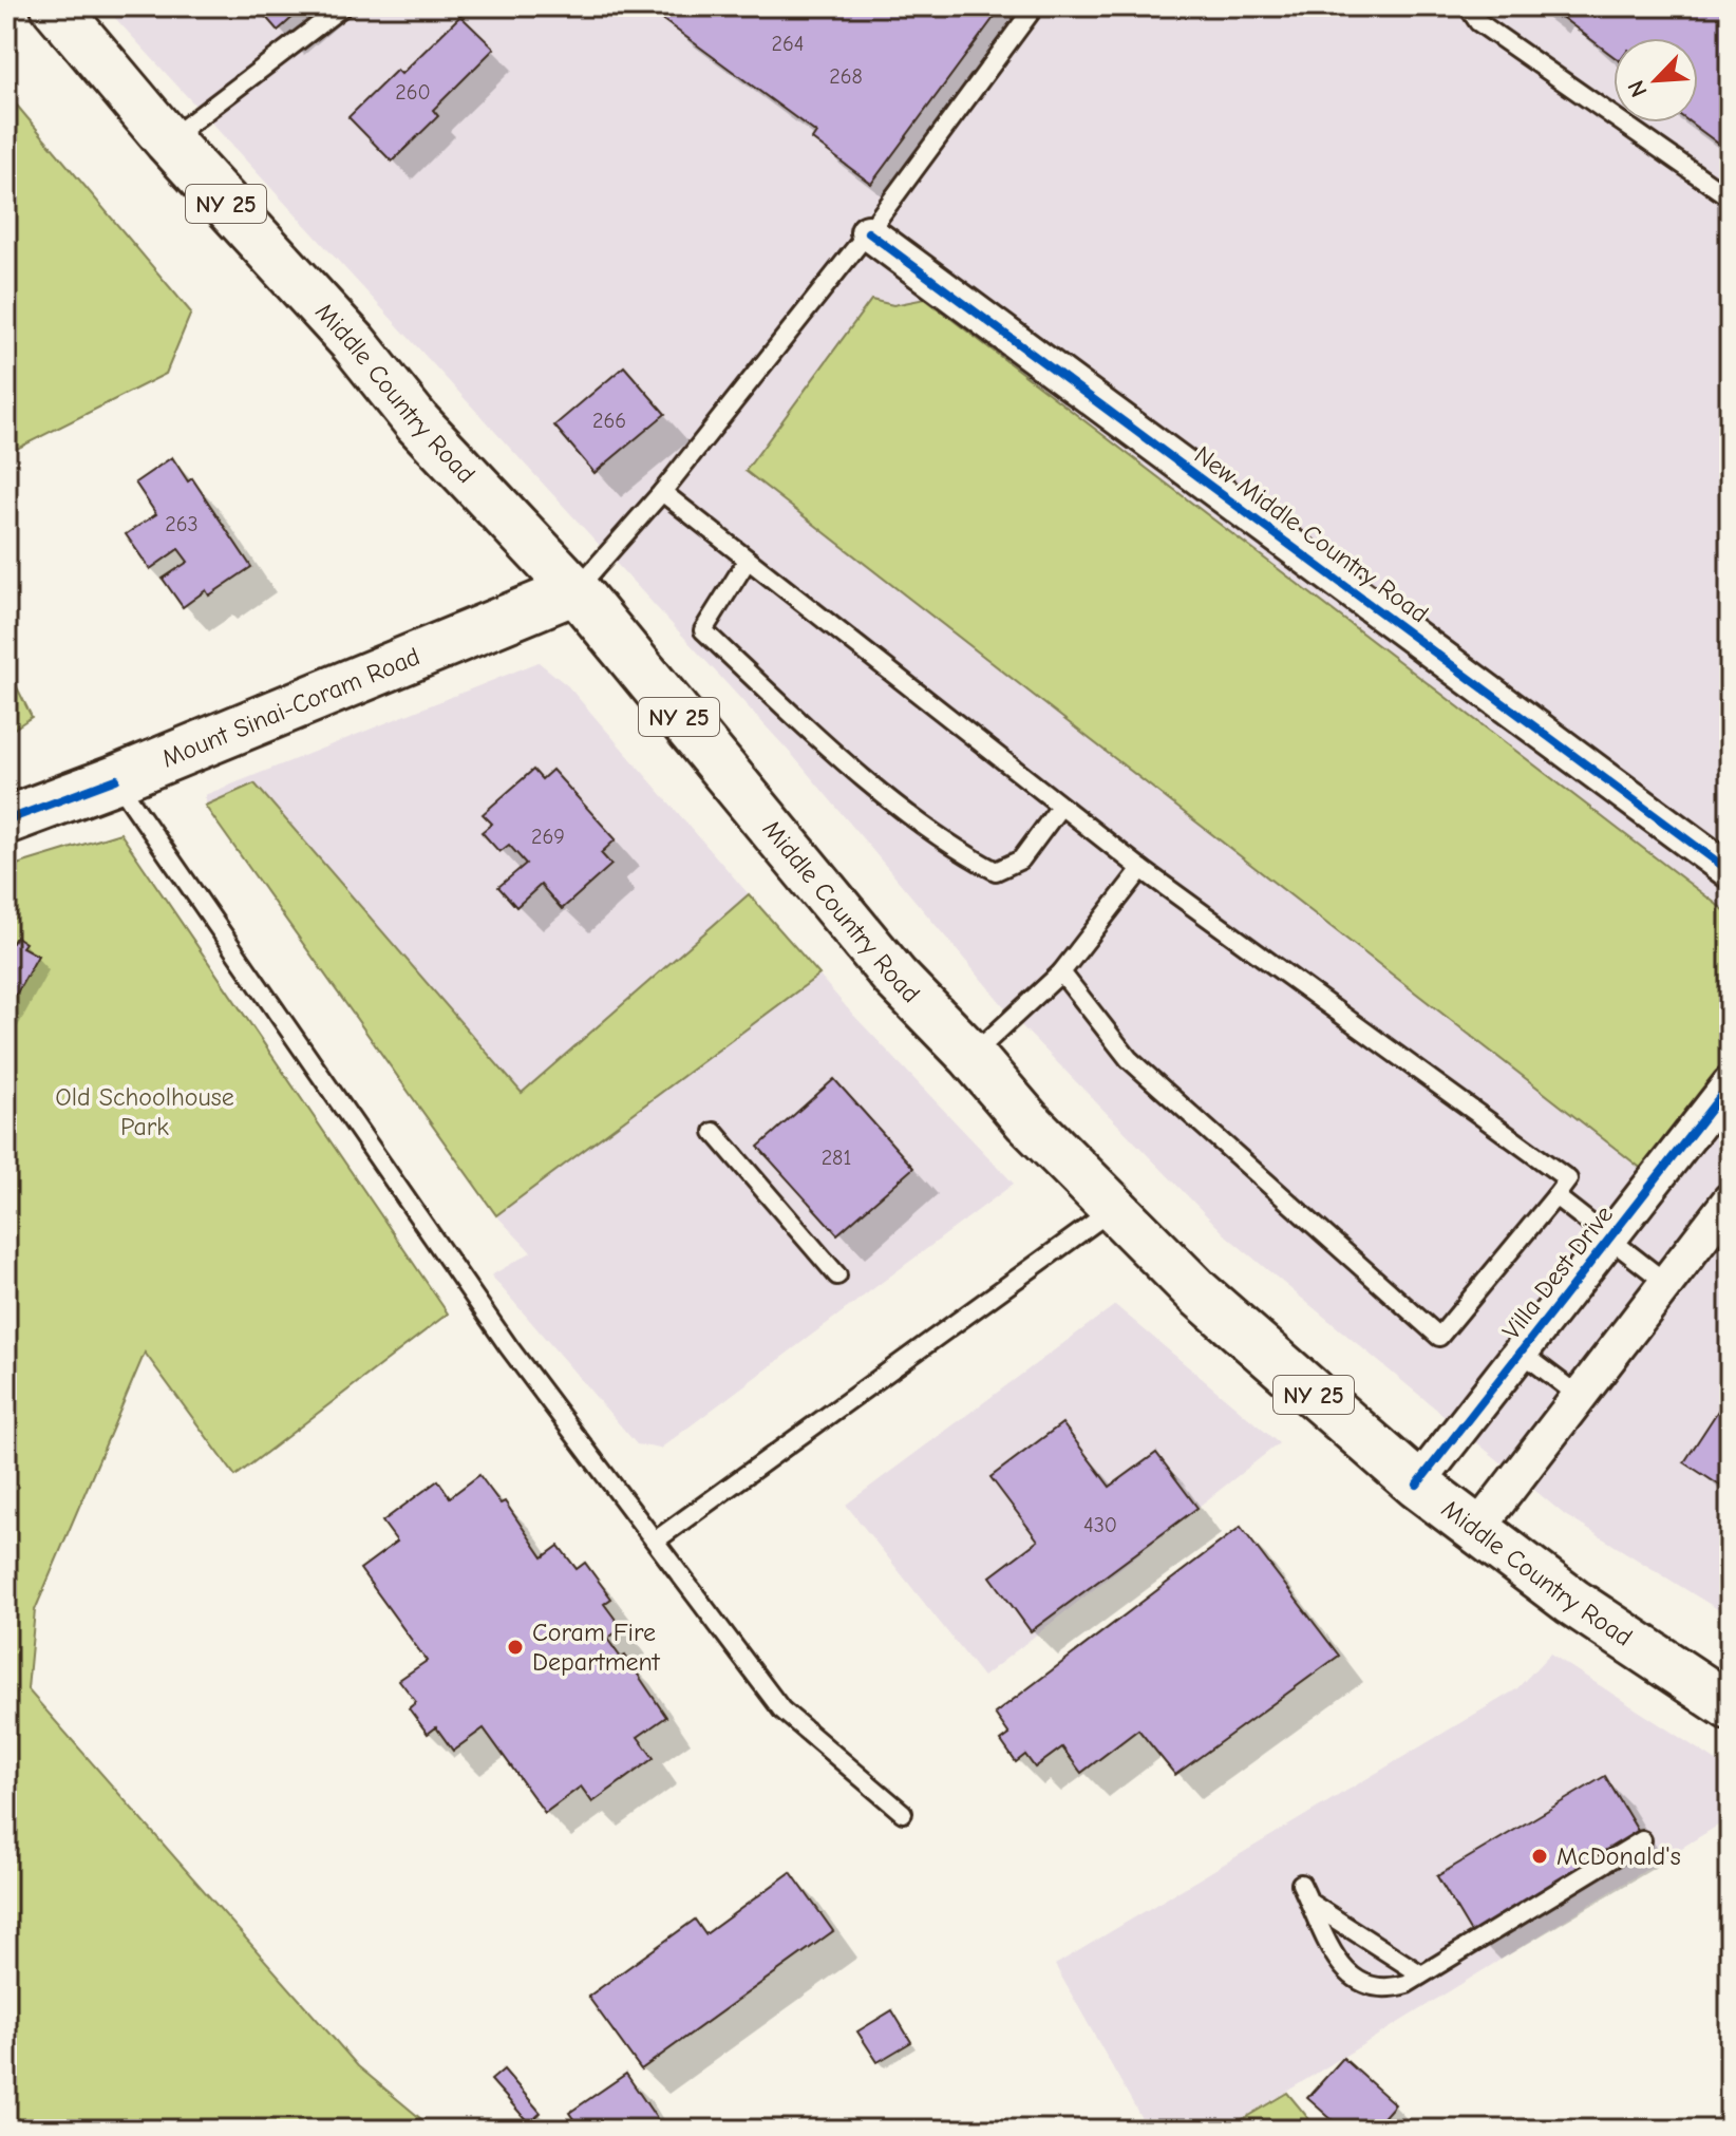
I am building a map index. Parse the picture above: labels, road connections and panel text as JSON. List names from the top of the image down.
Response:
{
  "streets": {
    "main road": ["NY 25", "Middle Country Road", "Mount Sinai-Coram Road"],
    "street": ["New Middle Country Road", "Villa Dest Drive"]
  },
  "crossings": [
    ["Middle Country Road", "Mount Sinai-Coram Road"],
    ["Middle Country Road", "Villa Dest Drive"]
  ],
  "parks": ["Old Schoolhouse Park"],
  "places": ["Coram Fire Department", "McDonald's"],
  "house_numbers": [
    "264",
    "268",
    "260",
    "266",
    "263",
    "269",
    "281",
    "430"
  ],
  "north": "bottom left"
}
